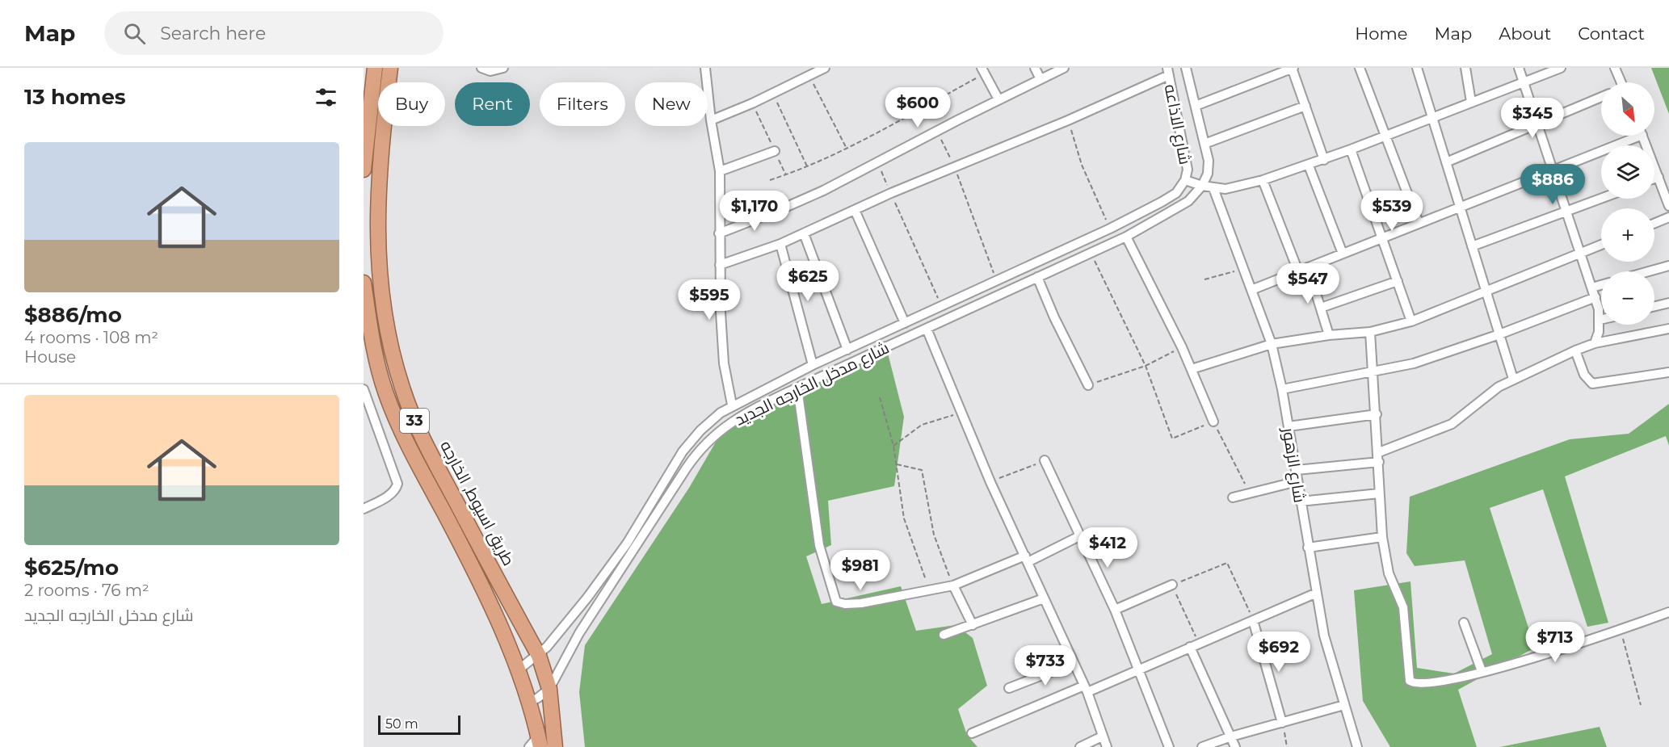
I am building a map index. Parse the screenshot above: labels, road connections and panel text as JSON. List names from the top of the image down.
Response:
{
  "streets": {
    "highway": ["33", "طريق اسيوط, الخارجه"],
    "street": ["شارع الاذاعه", "شارع مدخل الخارجه الجديد", "شارع الزهور"]
  },
  "crossings": [
    ["شارع الاذاعه", "شارع مدخل الخارجه الجديد"],
    ["شارع مدخل الخارجه الجديد", "33"],
    ["شارع مدخل الخارجه الجديد", "طريق اسيوط, الخارجه"]
  ],
  "scale_bar": "50 m",
  "north": "bottom right",
  "page": {
    "header": "Map",
    "search": "Search here",
    "nav": [
      "Home",
      "Map",
      "About",
      "Contact"
    ],
    "heading": "13 homes",
    "map_buttons": ["+", "−"],
    "chip": [
      "Buy",
      "Rent",
      "Filters",
      "New"
    ],
    "price": [
      "$600",
      "$345",
      "$886",
      "$1,170",
      "$539",
      "$625",
      "$547",
      "$595",
      "$412",
      "$981",
      "$713",
      "$692",
      "$733"
    ],
    "list": [
      {
        "name": "$886/mo",
        "note": "4 rooms · 108 m² · House"
      },
      {
        "name": "$625/mo",
        "note": "2 rooms · 76 m² · شارع مدخل الخارجه الجديد"
      }
    ],
    "scale": "50 m"
  }
}
